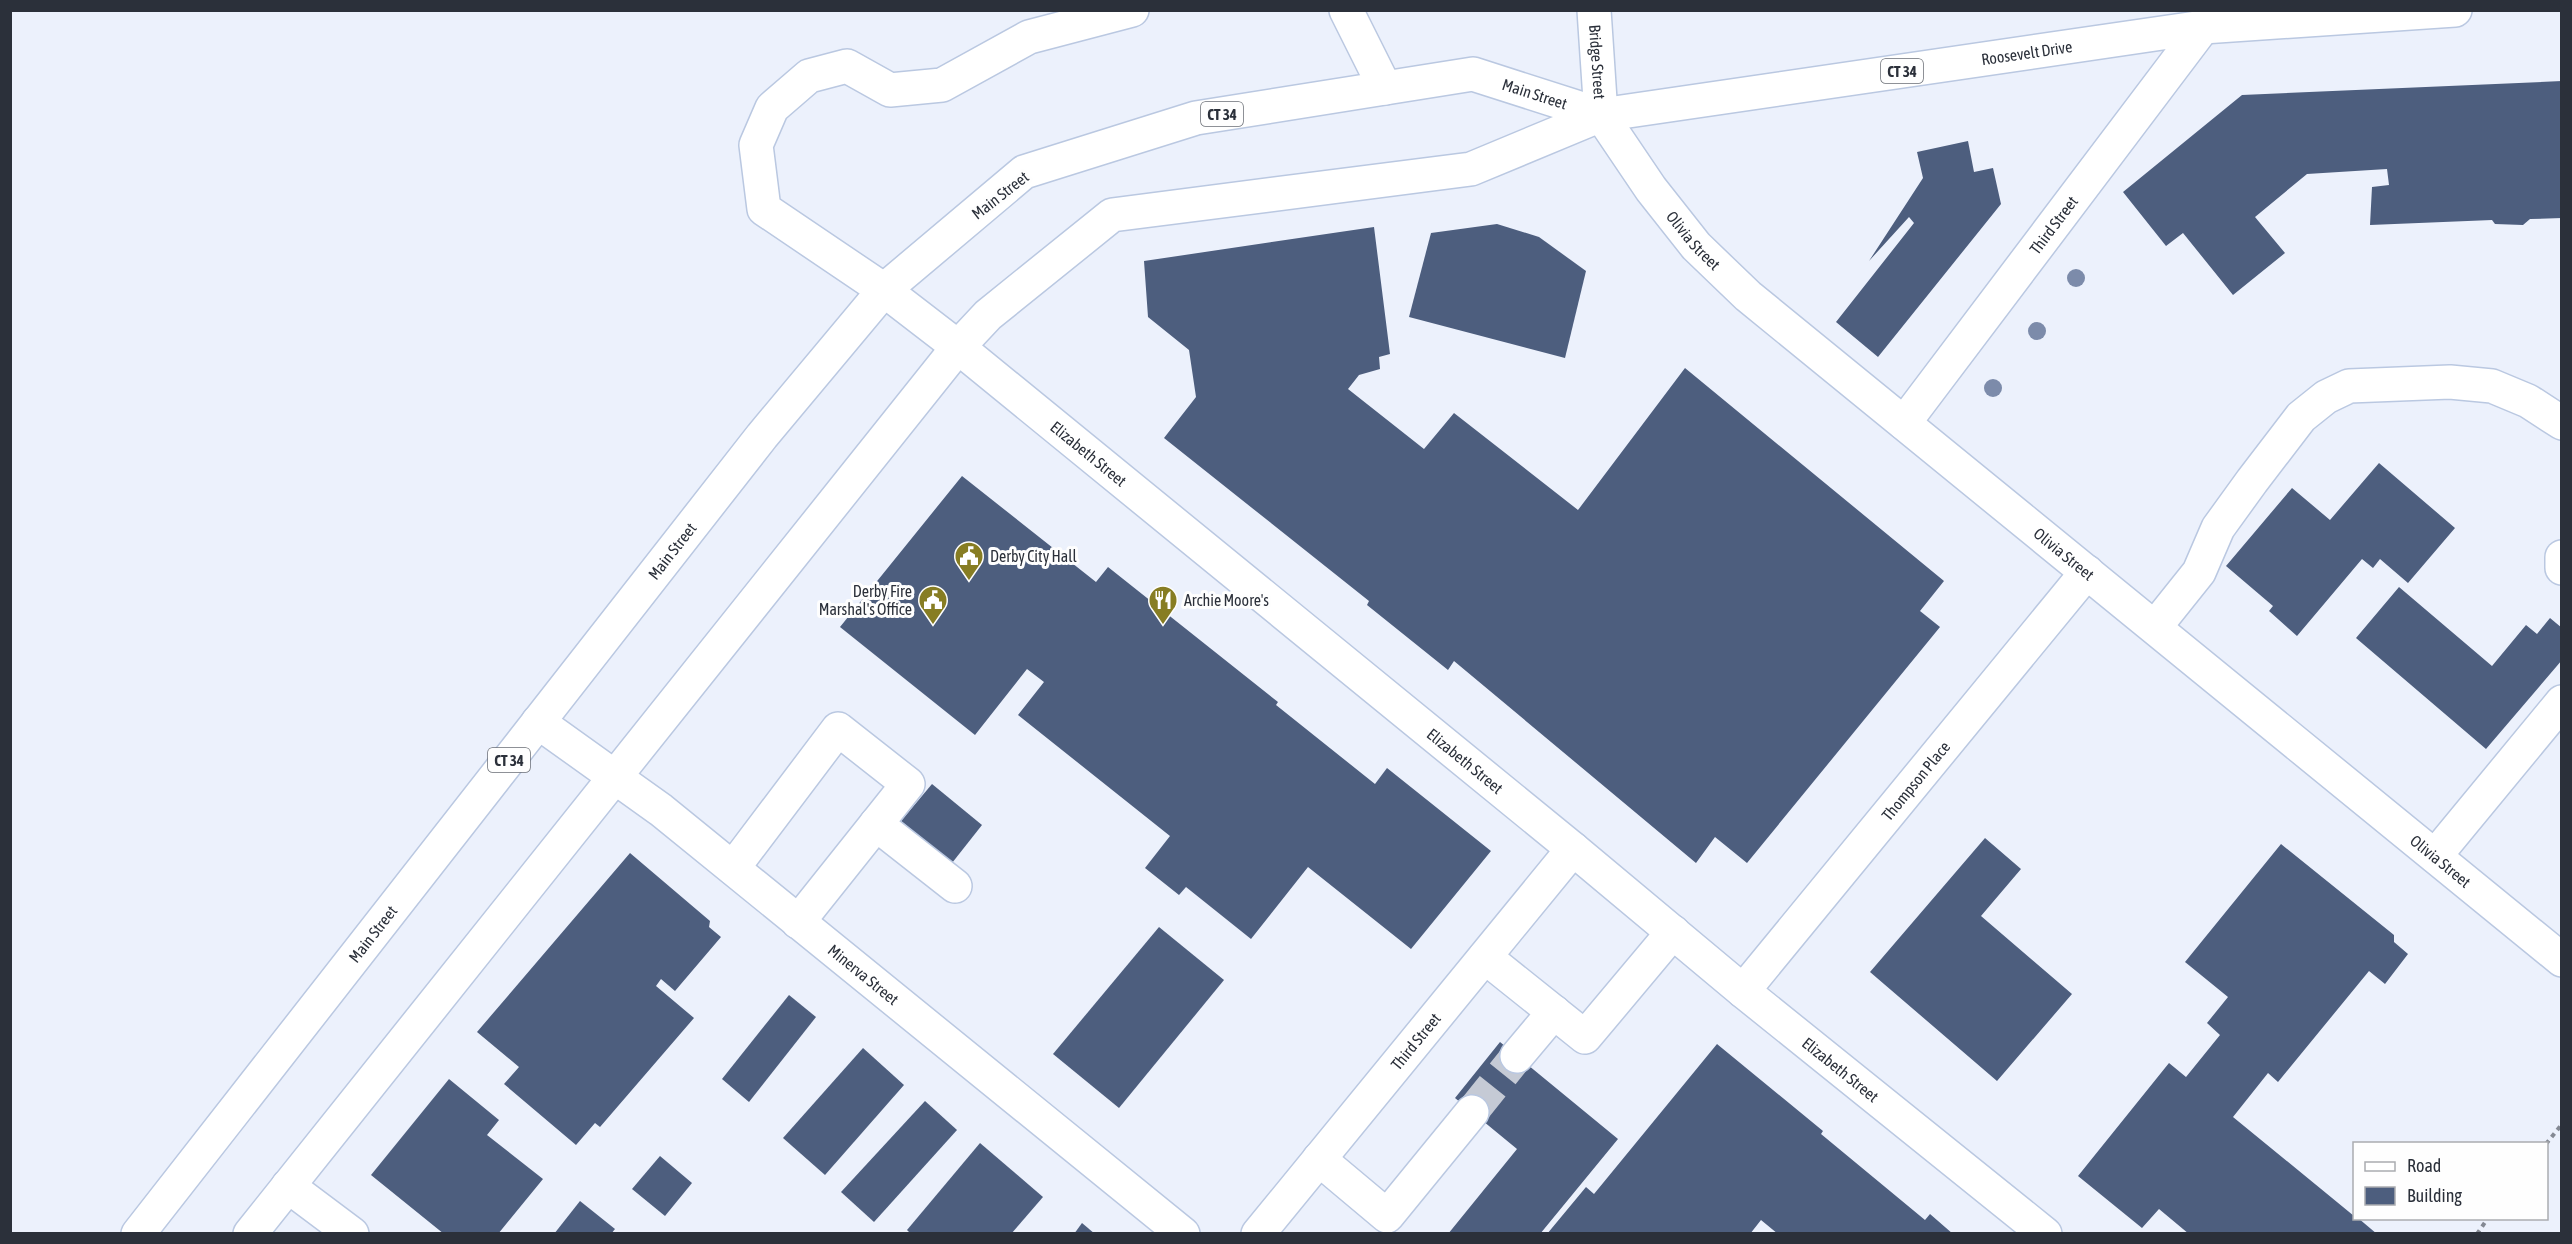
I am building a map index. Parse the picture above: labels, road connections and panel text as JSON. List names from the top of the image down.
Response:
{
  "streets": {
    "main road": [
      "Roosevelt Drive",
      "Bridge Street",
      "CT 34",
      "Main Street",
      "Third Street",
      "Olivia Street",
      "Elizabeth Street",
      "Thompson Place",
      "Minerva Street"
    ]
  },
  "crossings": [
    ["Roosevelt Drive", "Bridge Street"],
    ["Roosevelt Drive", "Main Street"],
    ["Roosevelt Drive", "Third Street"],
    ["Roosevelt Drive", "Olivia Street"],
    ["Bridge Street", "Main Street"],
    ["Bridge Street", "Olivia Street"],
    ["Main Street", "Olivia Street"],
    ["Main Street", "Elizabeth Street"],
    ["Main Street", "Minerva Street"],
    ["Third Street", "Olivia Street"],
    ["Third Street", "Elizabeth Street"],
    ["Olivia Street", "Thompson Place"],
    ["Elizabeth Street", "Thompson Place"]
  ],
  "places": {
    "public building": ["Derby City Hall", "Derby Fire Marshal's Office"],
    "restaurant": ["Archie Moore's"]
  },
  "legend": ["Road", "Building"]
}
